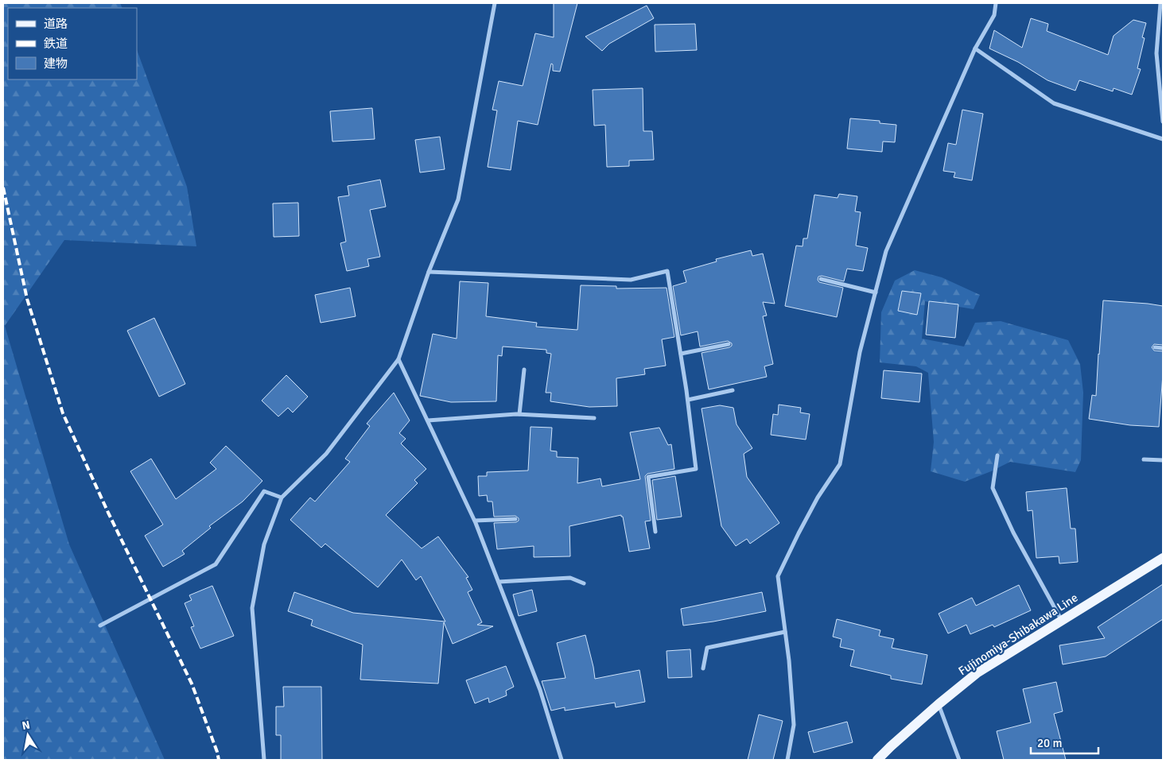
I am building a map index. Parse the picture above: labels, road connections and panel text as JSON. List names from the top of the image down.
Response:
{
  "streets": {
    "main road": ["Fujinomiya-Shibakawa Line"]
  },
  "legend": ["道路", "鉄道", "建物"],
  "scale_bar": "20 m",
  "north": "top"
}
